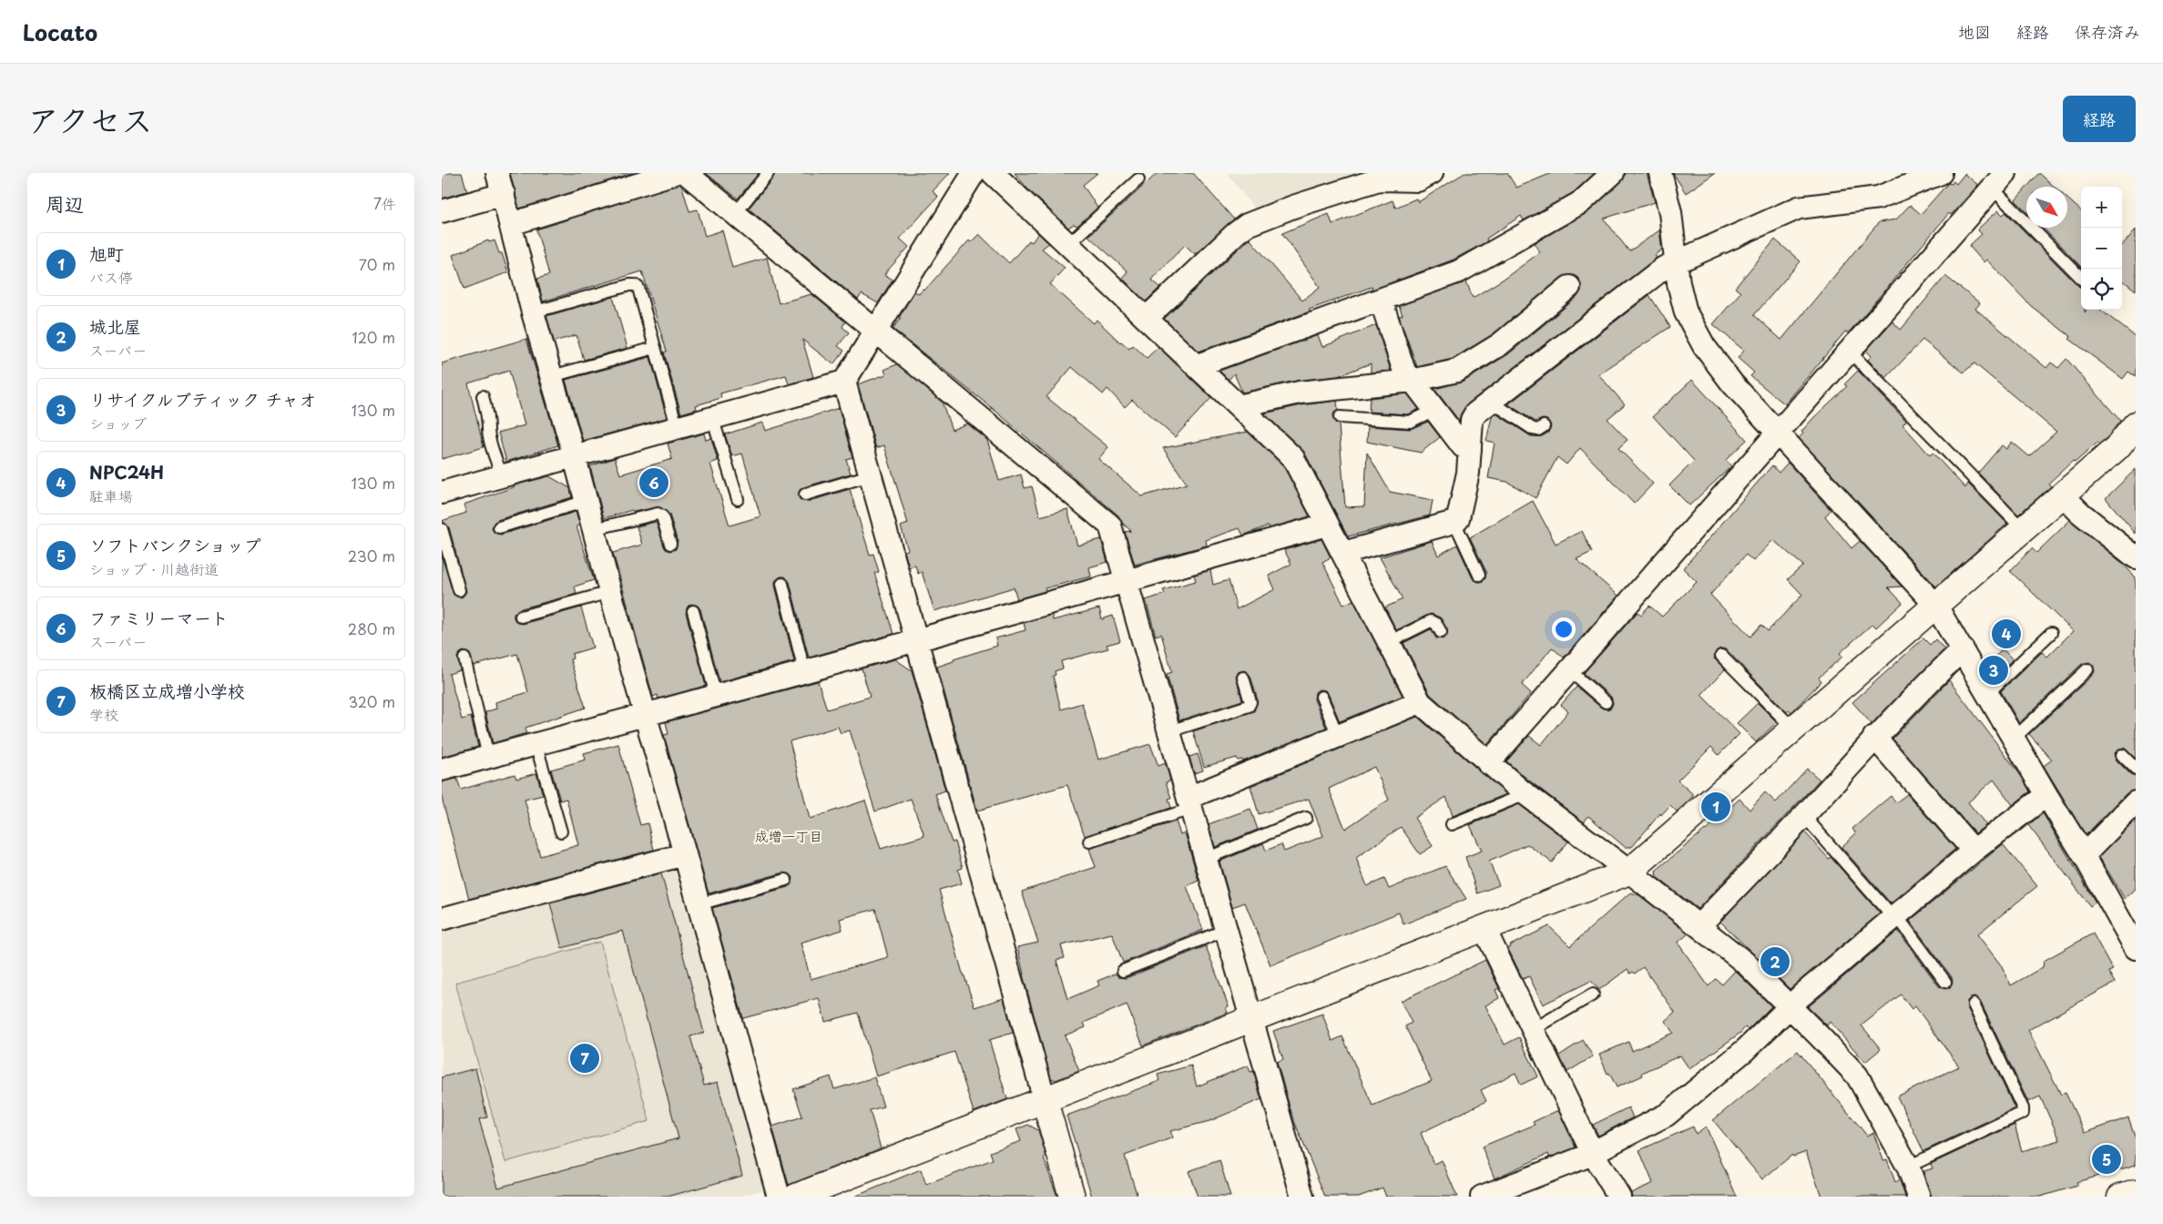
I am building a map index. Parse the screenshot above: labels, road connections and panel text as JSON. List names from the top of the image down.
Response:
{
  "districts": ["成増一丁目"],
  "north": "bottom right",
  "page": {
    "header": "Locato",
    "nav": ["地図", "経路", "保存済み"],
    "title": "アクセス",
    "buttons": "経路",
    "heading": ["周辺", "7件"],
    "map_buttons": ["+", "−"],
    "list": [
      {
        "mark": "1",
        "name": "旭町",
        "note": "バス停",
        "value": "70 m"
      },
      {
        "mark": "2",
        "name": "城北屋",
        "note": "スーパー",
        "value": "120 m"
      },
      {
        "mark": "3",
        "name": "リサイクルブティック チャオ",
        "note": "ショップ",
        "value": "130 m"
      },
      {
        "mark": "4",
        "name": "NPC24H",
        "note": "駐車場",
        "value": "130 m"
      },
      {
        "mark": "5",
        "name": "ソフトバンクショップ",
        "note": "ショップ · 川越街道",
        "value": "230 m"
      },
      {
        "mark": "6",
        "name": "ファミリーマート",
        "note": "スーパー",
        "value": "280 m"
      },
      {
        "mark": "7",
        "name": "板橋区立成増小学校",
        "note": "学校",
        "value": "320 m"
      }
    ],
    "pins": [
      "6",
      "4",
      "3",
      "1",
      "2",
      "7",
      "5"
    ]
  }
}
